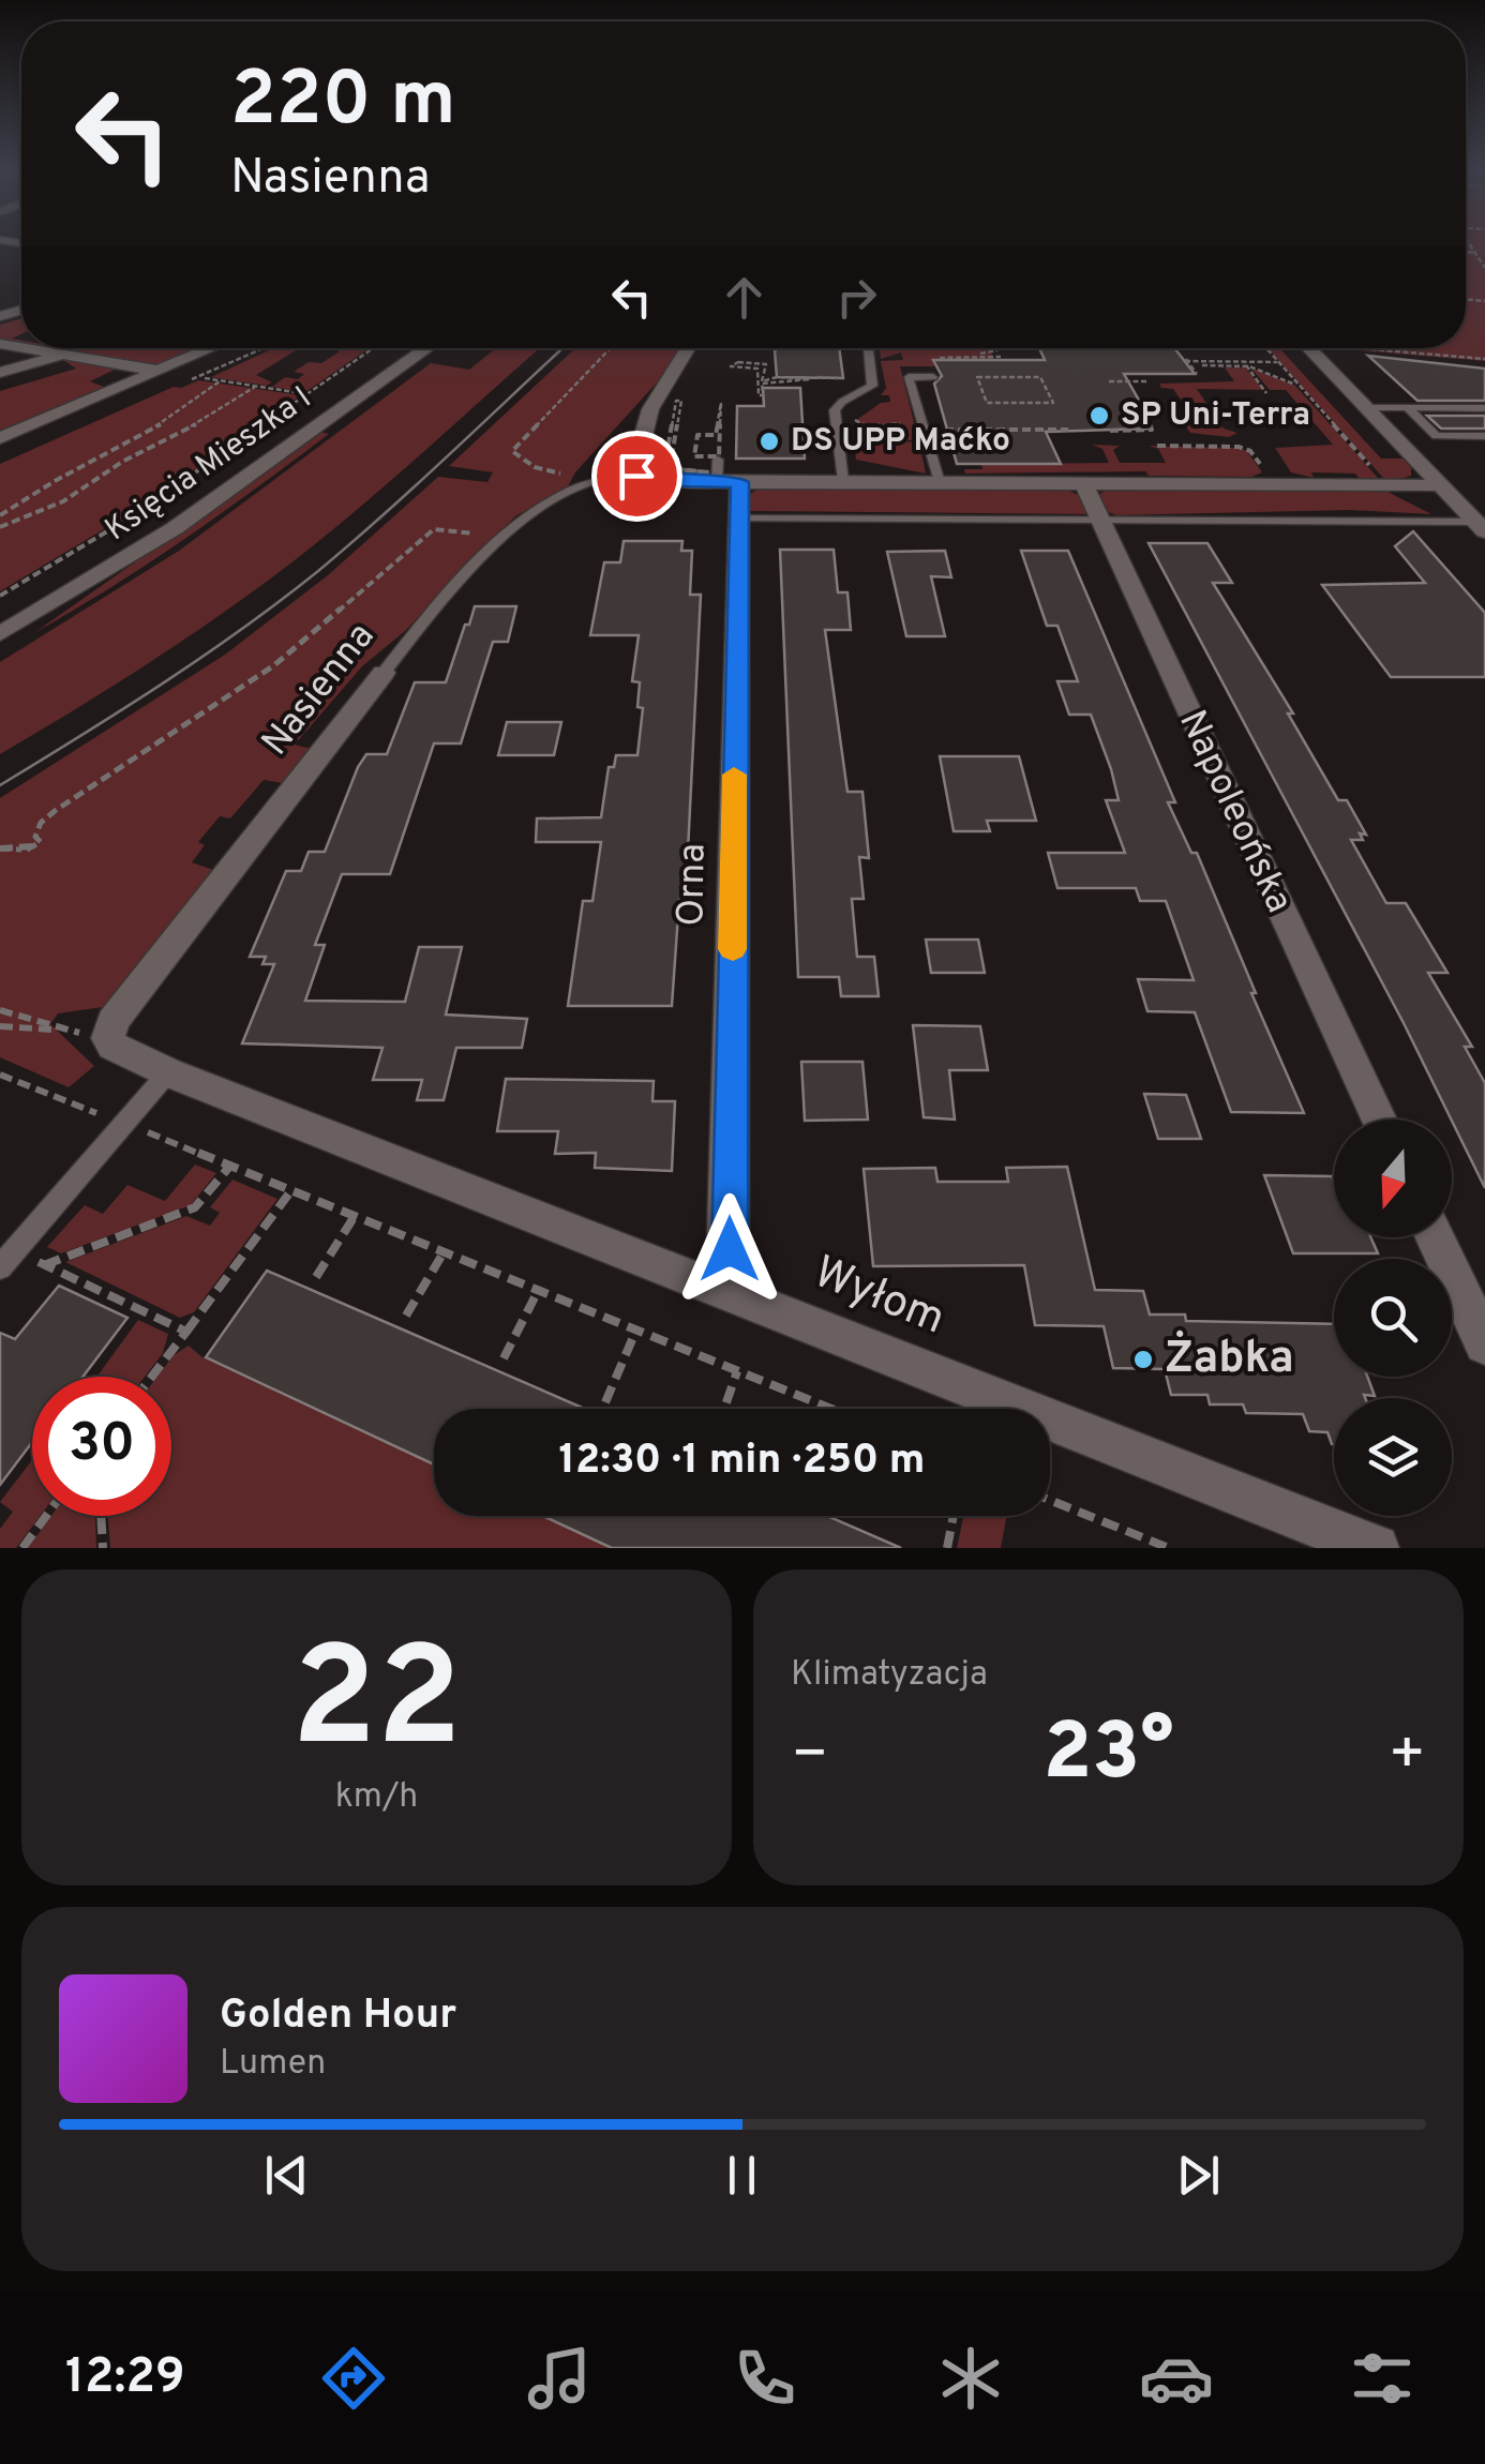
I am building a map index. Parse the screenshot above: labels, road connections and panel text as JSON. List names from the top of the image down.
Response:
{
  "streets": {
    "street": [
      "Księcia Mieszka I",
      "Nasienna",
      "Napoleońska",
      "Orna",
      "Wyłom"
    ]
  },
  "crossings": [
    ["Nasienna", "Napoleońska"],
    ["Nasienna", "Orna"],
    ["Nasienna", "Wyłom"],
    ["Orna", "Wyłom"]
  ],
  "places": ["SP Uni-Terra", "DS UPP Maćko", "Żabka"],
  "north": "bottom",
  "page": {
    "turn": ["220 m", "Nasienna"],
    "limit": "30",
    "trip": "12:30 · 1 min · 250 m",
    "tile": [
      ["22", "km/h"],
      "Klimatyzacja"
    ],
    "heat": ["−", "23°", "+"],
    "song": ["Golden Hour", "Lumen"],
    "tabs": "12:29"
  }
}
